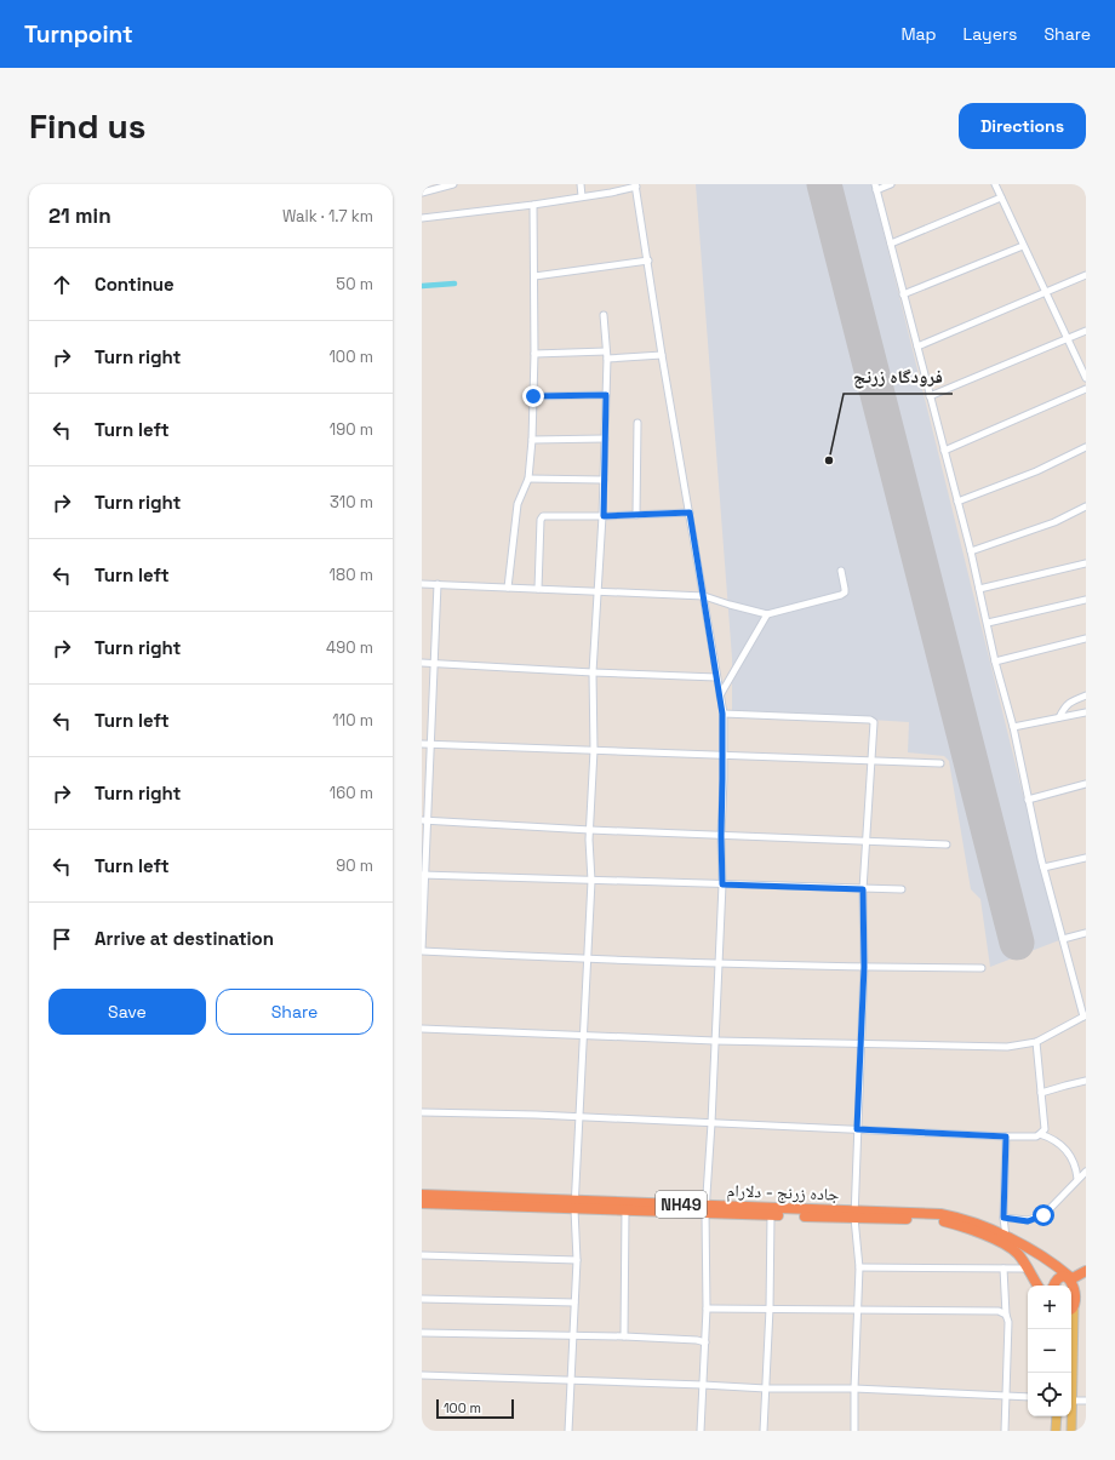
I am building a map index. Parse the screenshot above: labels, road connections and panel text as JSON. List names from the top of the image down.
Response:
{
  "streets": {
    "highway": ["جاده زرنج - دلارام", "NH49"]
  },
  "crossings": [
    ["جاده زرنج - دلارام", "NH49"]
  ],
  "places": ["فرودگاه زرنج"],
  "scale_bar": "100 m",
  "page": {
    "header": "Turnpoint",
    "nav": ["Map", "Layers", "Share"],
    "buttons": [
      "Directions",
      ["Save", "Share"]
    ],
    "title": "Find us",
    "heading": ["21 min", "Walk · 1.7 km"],
    "list": [
      ["Continue", "50 m"],
      ["Turn right", "100 m"],
      ["Turn left", "190 m"],
      ["Turn right", "310 m"],
      ["Turn left", "180 m"],
      ["Turn right", "490 m"],
      ["Turn left", "110 m"],
      ["Turn right", "160 m"],
      ["Turn left", "90 m"],
      "Arrive at destination"
    ],
    "map_buttons": ["+", "−"],
    "scale": "100 m"
  }
}
